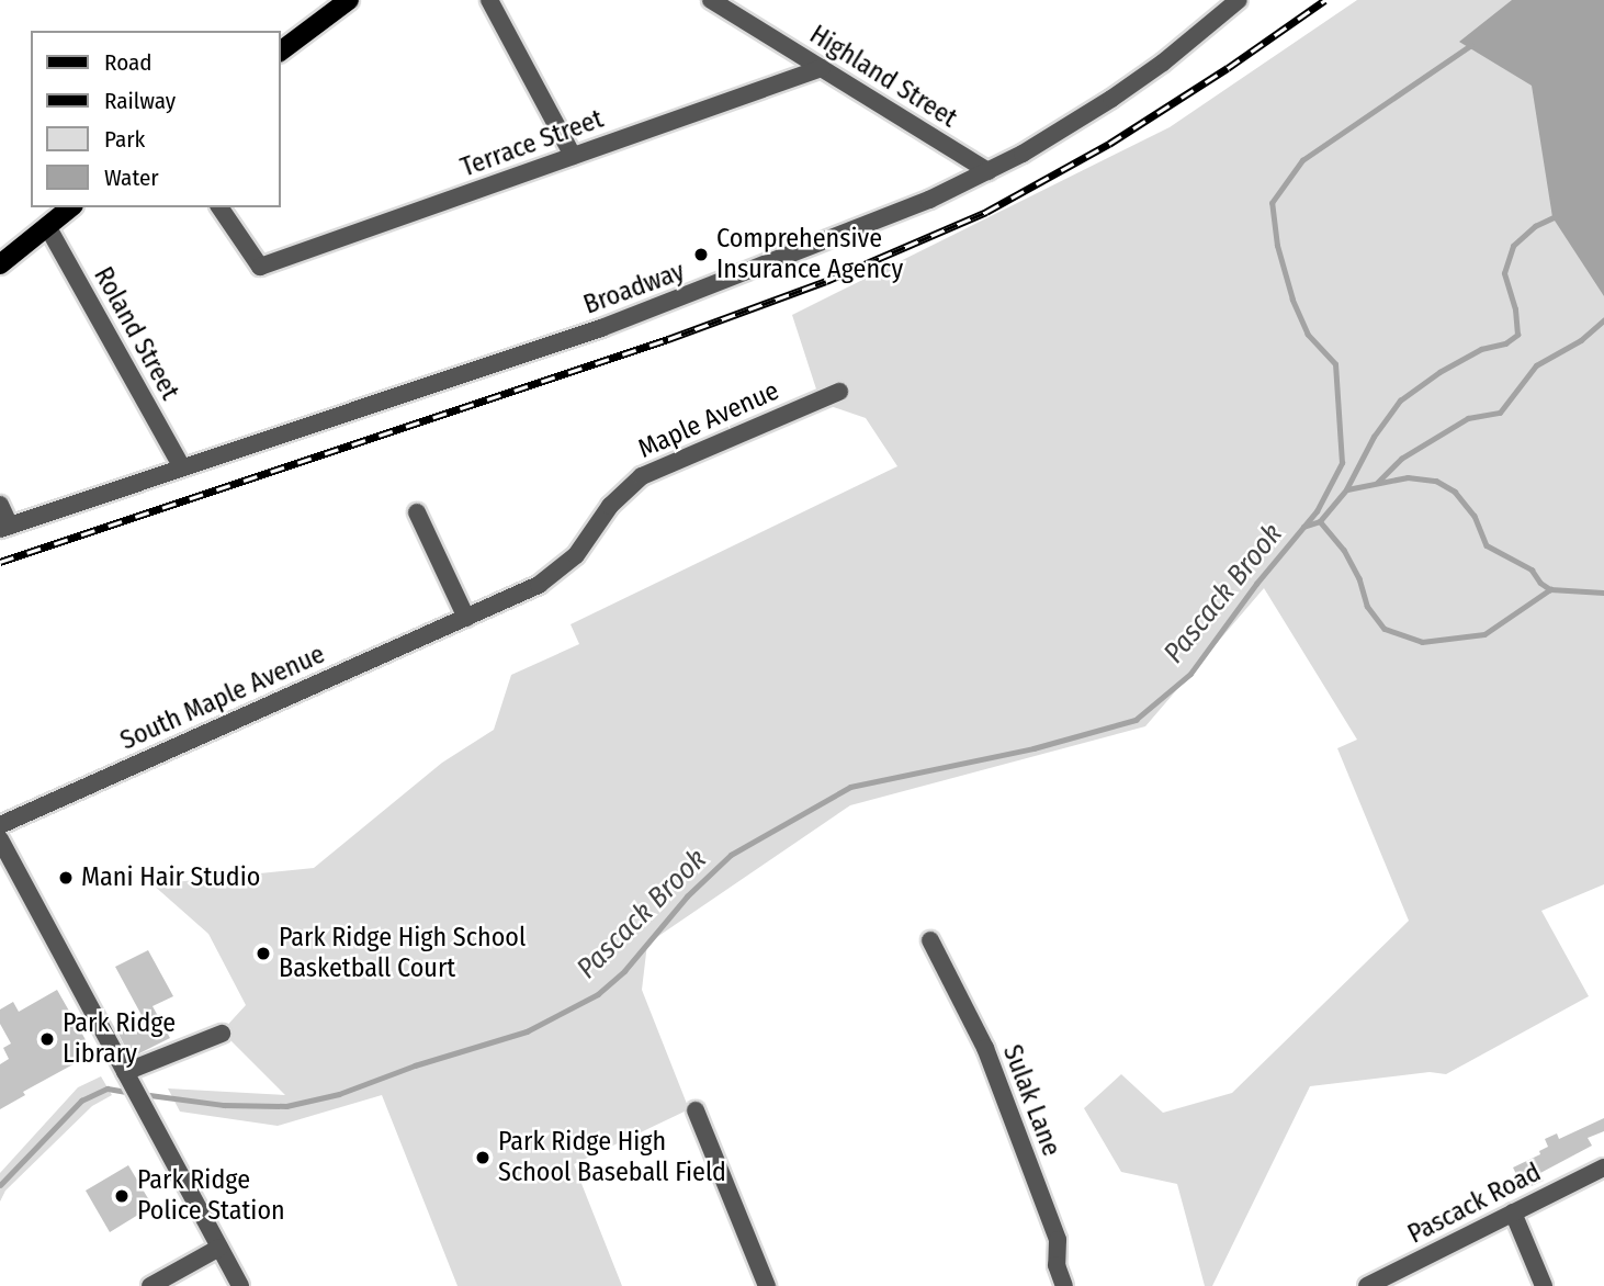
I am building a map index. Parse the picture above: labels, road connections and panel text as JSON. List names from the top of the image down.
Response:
{
  "streets": {
    "street": [
      "Highland Street",
      "Terrace Street",
      "Broadway",
      "Roland Street",
      "Maple Avenue",
      "South Maple Avenue",
      "Sulak Lane",
      "Pascack Road"
    ]
  },
  "crossings": [
    ["Highland Street", "Terrace Street"],
    ["Highland Street", "Broadway"],
    ["Broadway", "Roland Street"],
    ["Maple Avenue", "South Maple Avenue"]
  ],
  "water": ["Pascack Brook"],
  "places": [
    "Comprehensive Insurance Agency",
    "Mani Hair Studio",
    "Park Ridge High School Basketball Court",
    "Park Ridge Library",
    "Park Ridge High School Baseball Field",
    "Park Ridge Police Station"
  ],
  "legend": [
    "Road",
    "Railway",
    "Park",
    "Water"
  ]
}
